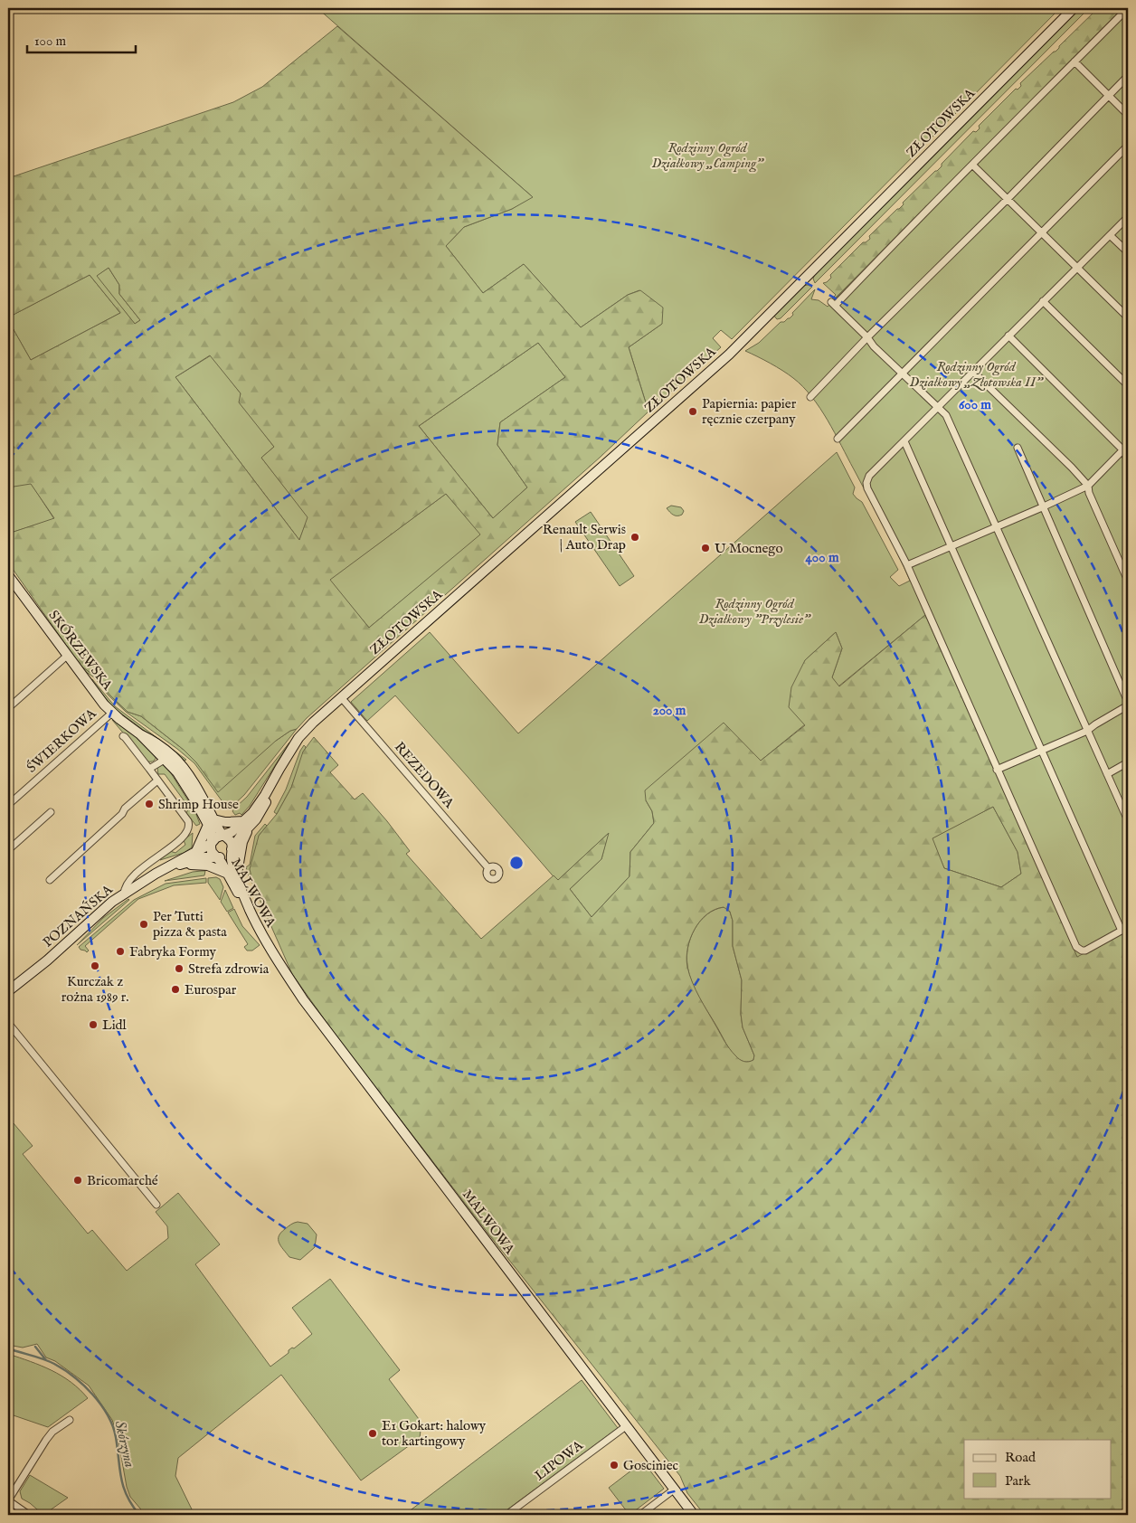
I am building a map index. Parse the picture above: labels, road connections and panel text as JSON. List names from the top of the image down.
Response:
{
  "streets": {
    "street": [
      "ZŁOTOWSKA",
      "SKÓRZEWSKA",
      "ŚWIERKOWA",
      "REZEDOWA",
      "MALWOWA",
      "POZNAŃSKA",
      "LIPOWA"
    ]
  },
  "crossings": [
    ["ZŁOTOWSKA", "SKÓRZEWSKA"],
    ["ZŁOTOWSKA", "REZEDOWA"],
    ["ZŁOTOWSKA", "MALWOWA"],
    ["ZŁOTOWSKA", "POZNAŃSKA"],
    ["SKÓRZEWSKA", "ŚWIERKOWA"],
    ["SKÓRZEWSKA", "MALWOWA"],
    ["SKÓRZEWSKA", "POZNAŃSKA"],
    ["MALWOWA", "POZNAŃSKA"],
    ["MALWOWA", "LIPOWA"]
  ],
  "water": ["Skórzyna"],
  "parks": ["Rodzinny Ogród Działkowy „Camping”", "Rodzinny Ogród Działkowy „Złotowska II”", "Rodzinny Ogród Działkowy \"Przylesie\""],
  "places": [
    "Papiernia: papier ręcznie czerpany",
    "Renault Serwis | Auto Drap",
    "U Mocnego",
    "Shrimp House",
    "Per Tutti pizza & pasta",
    "Fabryka Formy",
    "Kurczak z rożna 1989 r.",
    "Strefa zdrowia",
    "Eurospar",
    "Lidl",
    "Bricomarché",
    "E1 Gokart: halowy tor kartingowy",
    "Gosciniec"
  ],
  "legend": ["Road", "Park"],
  "scale_bar": "100 m",
  "rings": ["600 m", "400 m", "200 m"]
}
